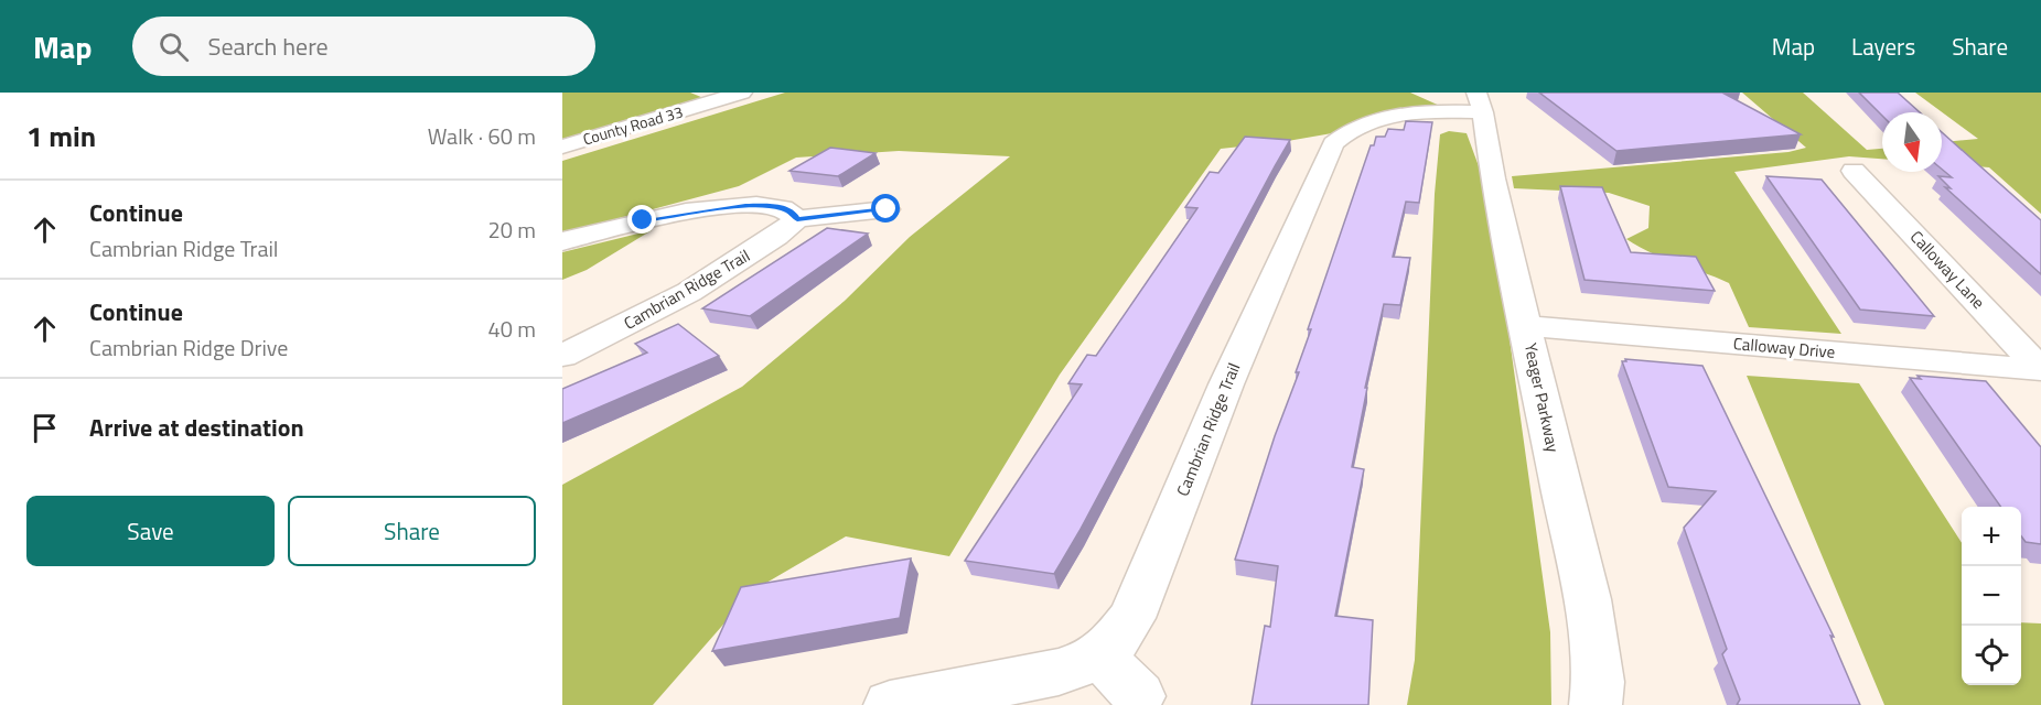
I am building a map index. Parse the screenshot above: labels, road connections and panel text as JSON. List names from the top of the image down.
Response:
{
  "streets": {
    "street": [
      "County Road 33",
      "Calloway Lane",
      "Cambrian Ridge Trail",
      "Calloway Drive",
      "Yeager Parkway"
    ]
  },
  "crossings": [
    ["Calloway Lane", "Calloway Drive"],
    ["Cambrian Ridge Trail", "Yeager Parkway"],
    ["Calloway Drive", "Yeager Parkway"]
  ],
  "north": "bottom",
  "page": {
    "header": "Map",
    "search": "Search here",
    "nav": ["Map", "Layers", "Share"],
    "heading": ["1 min", "Walk · 60 m"],
    "list": [
      ["Continue", "Cambrian Ridge Trail", "20 m"],
      ["Continue", "Cambrian Ridge Drive", "40 m"],
      "Arrive at destination"
    ],
    "buttons": ["Save", "Share"],
    "map_buttons": ["+", "−"]
  }
}
